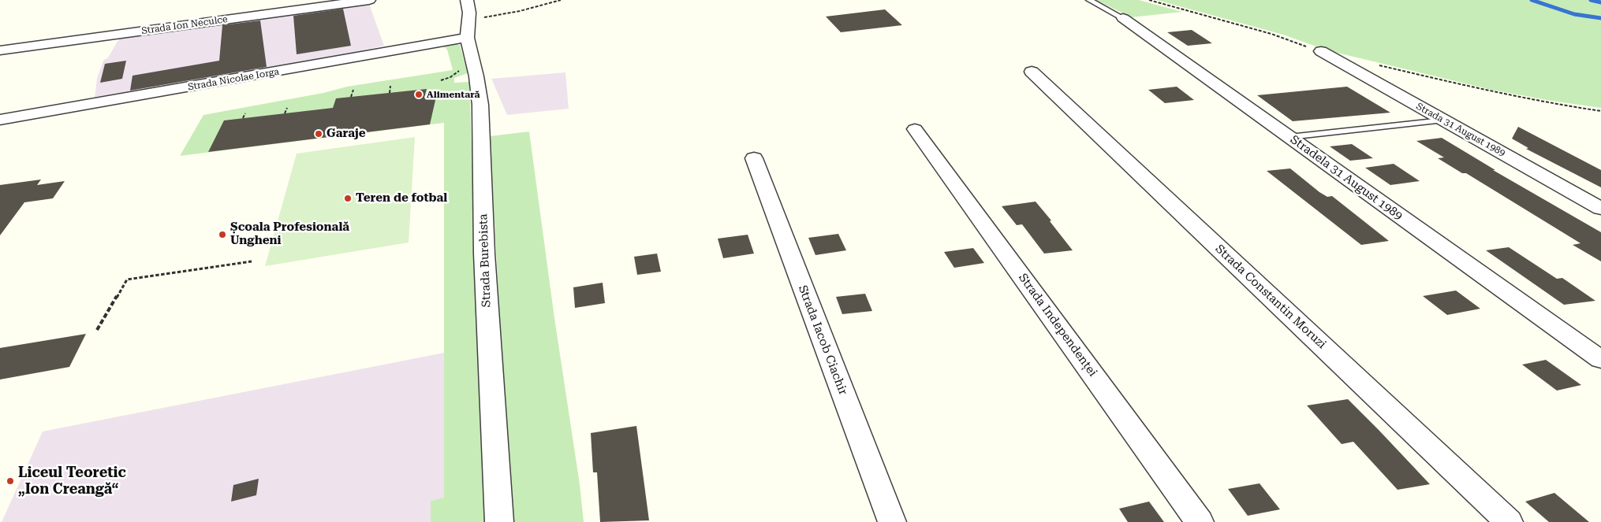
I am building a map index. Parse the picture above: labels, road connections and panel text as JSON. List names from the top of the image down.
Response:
{
  "streets": {
    "street": [
      "Strada Ion Neculce",
      "Strada Nicolae Iorga",
      "Strada 31 August 1989",
      "Stradela 31 August 1989",
      "Strada Burebista",
      "Strada Constantin Moruzi",
      "Strada Independenței",
      "Strada Iacob Ciachir"
    ]
  },
  "crossings": [
    ["Strada Nicolae Iorga", "Strada Burebista"]
  ],
  "places": [
    "Alimentară",
    "Garaje",
    "Teren de fotbal",
    "Școala Profesională Ungheni",
    "Liceul Teoretic „Ion Creangă“"
  ]
}
